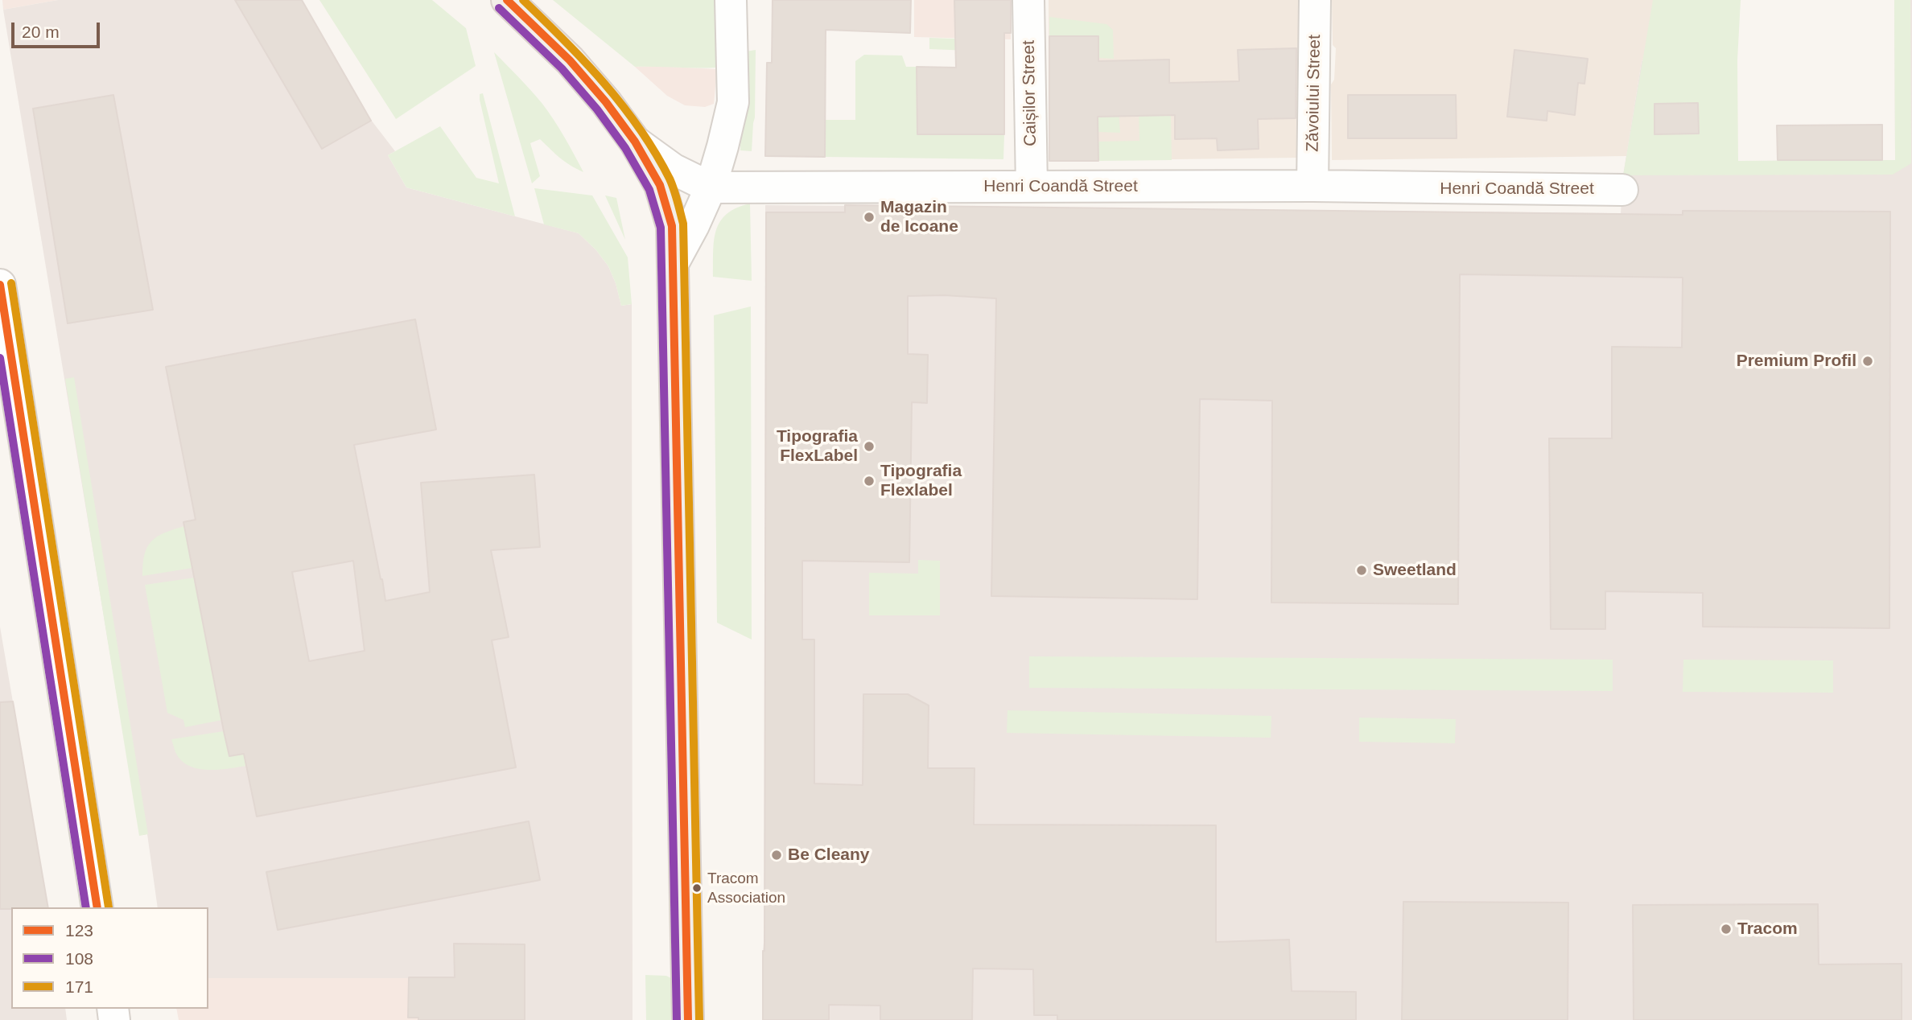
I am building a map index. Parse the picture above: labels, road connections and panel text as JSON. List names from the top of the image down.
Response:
{
  "streets": {
    "main road": ["Henri Coandă Street"],
    "street": ["Caișilor Street", "Zăvoiului Street"]
  },
  "crossings": [
    ["Caișilor Street", "Henri Coandă Street"],
    ["Zăvoiului Street", "Henri Coandă Street"]
  ],
  "places": [
    "Magazin de Icoane",
    "Premium Profil",
    "Tipografia FlexLabel",
    "Tipografia Flexlabel",
    "Sweetland",
    "Be Cleany",
    "Tracom Association",
    "Tracom"
  ],
  "lines": ["transit line 123", "transit line 171", "transit line 108"],
  "legend": ["123", "108", "171"],
  "scale_bar": "20 m"
}
